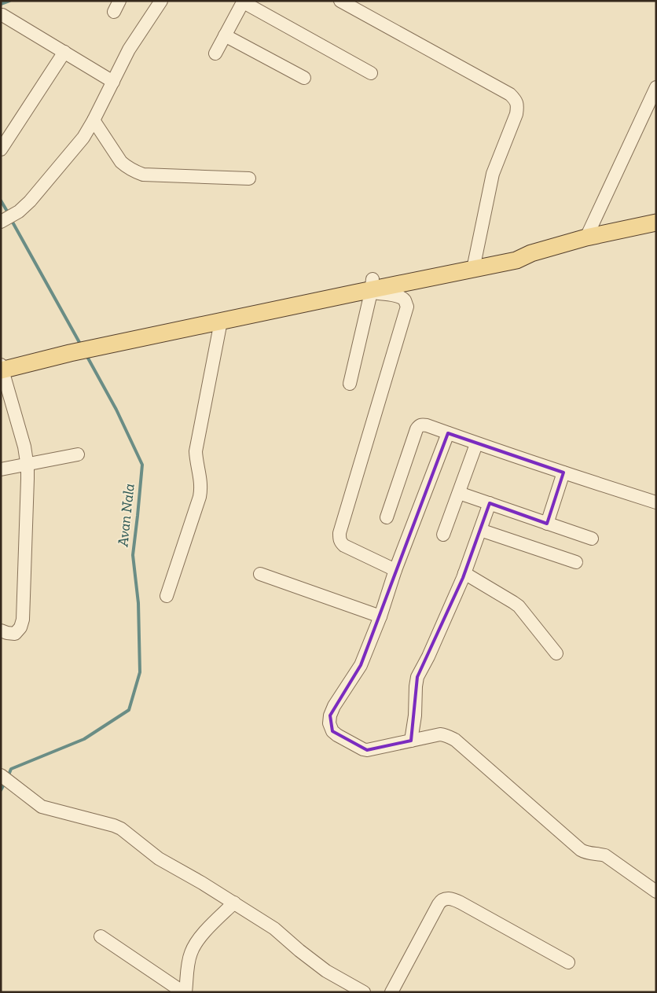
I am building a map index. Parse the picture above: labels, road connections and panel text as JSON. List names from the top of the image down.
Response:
{
  "water": ["Avan Nala"]
}
